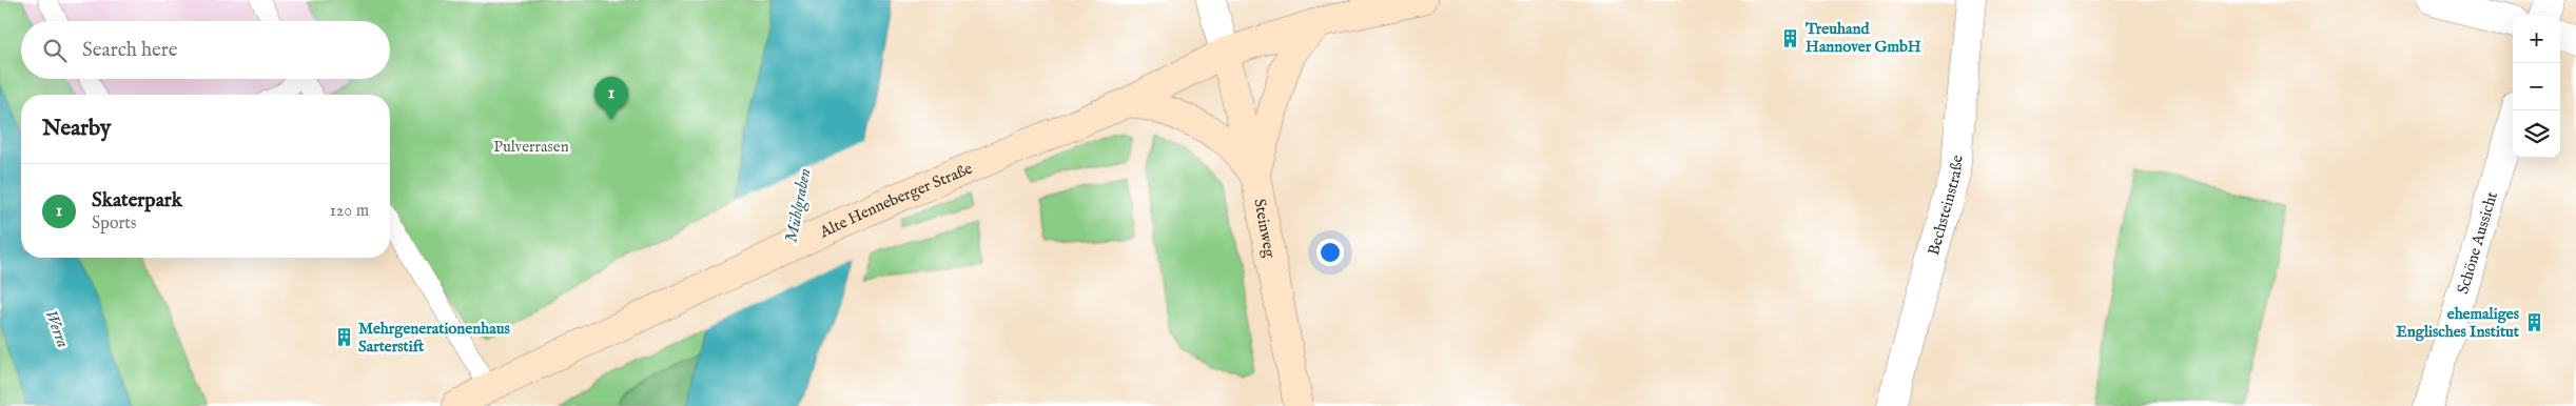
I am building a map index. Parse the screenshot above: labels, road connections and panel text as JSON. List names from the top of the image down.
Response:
{
  "streets": {
    "main road": ["Alte Henneberger Straße", "Steinweg"],
    "street": ["Bechsteinstraße", "Schöne Aussicht"]
  },
  "crossings": [
    ["Alte Henneberger Straße", "Steinweg"]
  ],
  "water": ["Mühlgraben", "Werra"],
  "parks": ["Pulverrasen"],
  "places": {
    "building": ["Treuhand Hannover GmbH", "ehemaliges Englisches Institut", "Mehrgenerationenhaus Sarterstift"]
  },
  "page": {
    "map_buttons": ["+", "−"],
    "search": "Search here",
    "pins": "1",
    "heading": "Nearby",
    "list": [
      {
        "mark": "1",
        "name": "Skaterpark",
        "note": "Sports",
        "value": "120 m"
      }
    ]
  }
}
